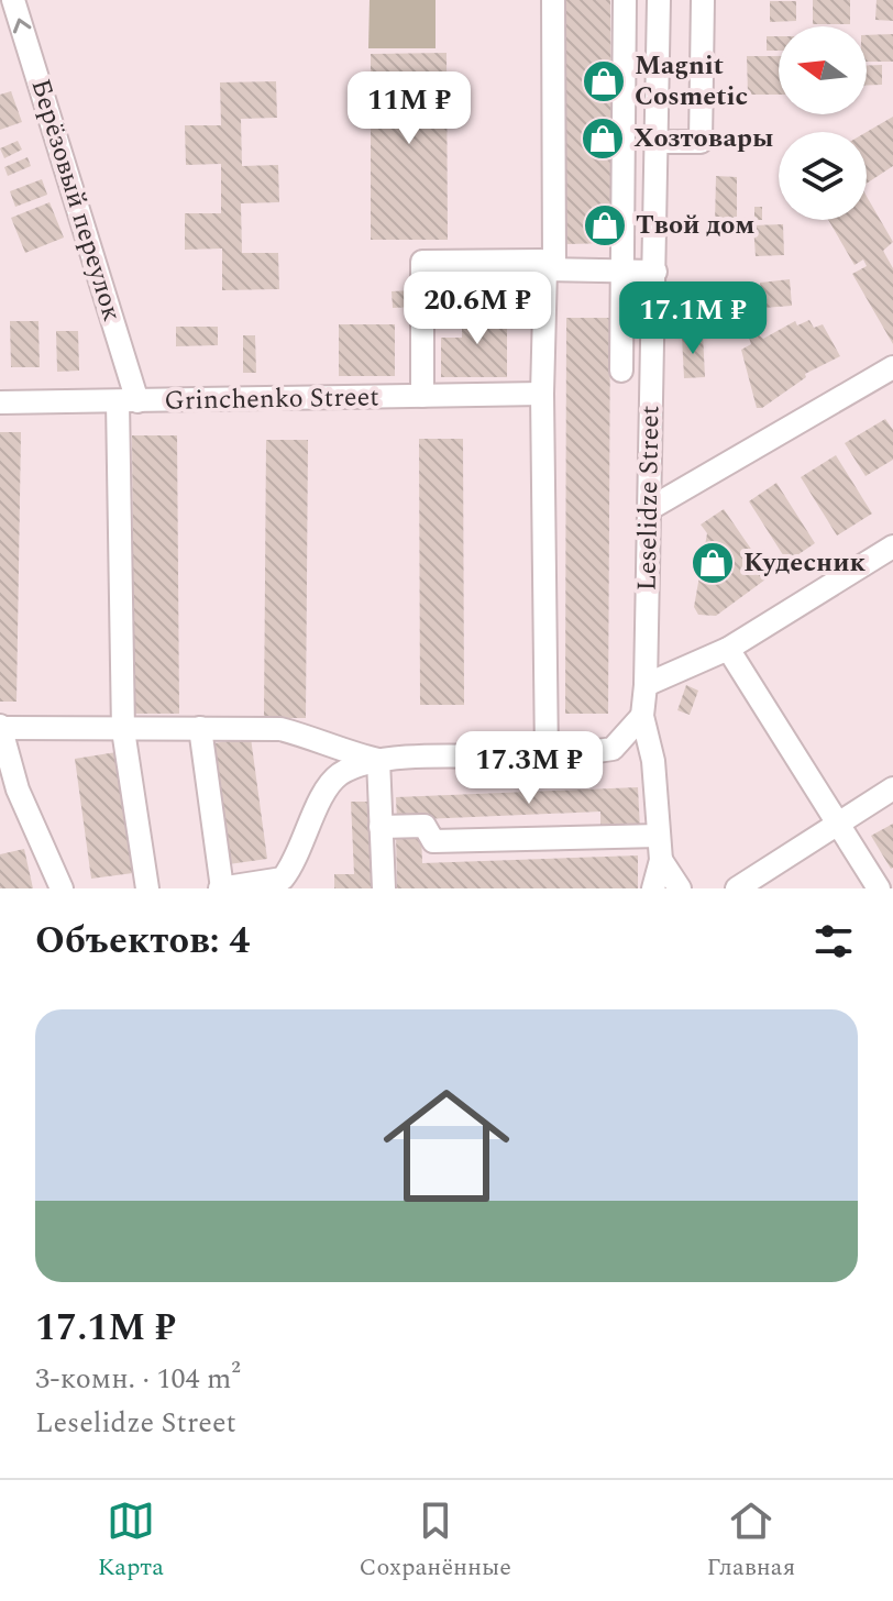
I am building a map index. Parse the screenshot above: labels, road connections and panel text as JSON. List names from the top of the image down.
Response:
{
  "streets": {
    "street": ["Берёзовый переулок", "Grinchenko Street", "Leselidze Street"]
  },
  "crossings": [
    ["Берёзовый переулок", "Grinchenko Street"]
  ],
  "one_way": ["Берёзовый переулок"],
  "places": {
    "shop": [
      "Magnit Cosmetic",
      "Хозтовары",
      "Твой дом",
      "Кудесник"
    ]
  },
  "north": "left",
  "page": {
    "price": [
      "11M ₽",
      "20.6M ₽",
      "17.1M ₽",
      "17.3M ₽"
    ],
    "heading": "Объектов: 4",
    "list": [
      {
        "name": "17.1M ₽",
        "note": "3-комн. · 104 m² · Leselidze Street"
      }
    ],
    "tabs": ["Карта", "Сохранённые", "Главная"]
  }
}
